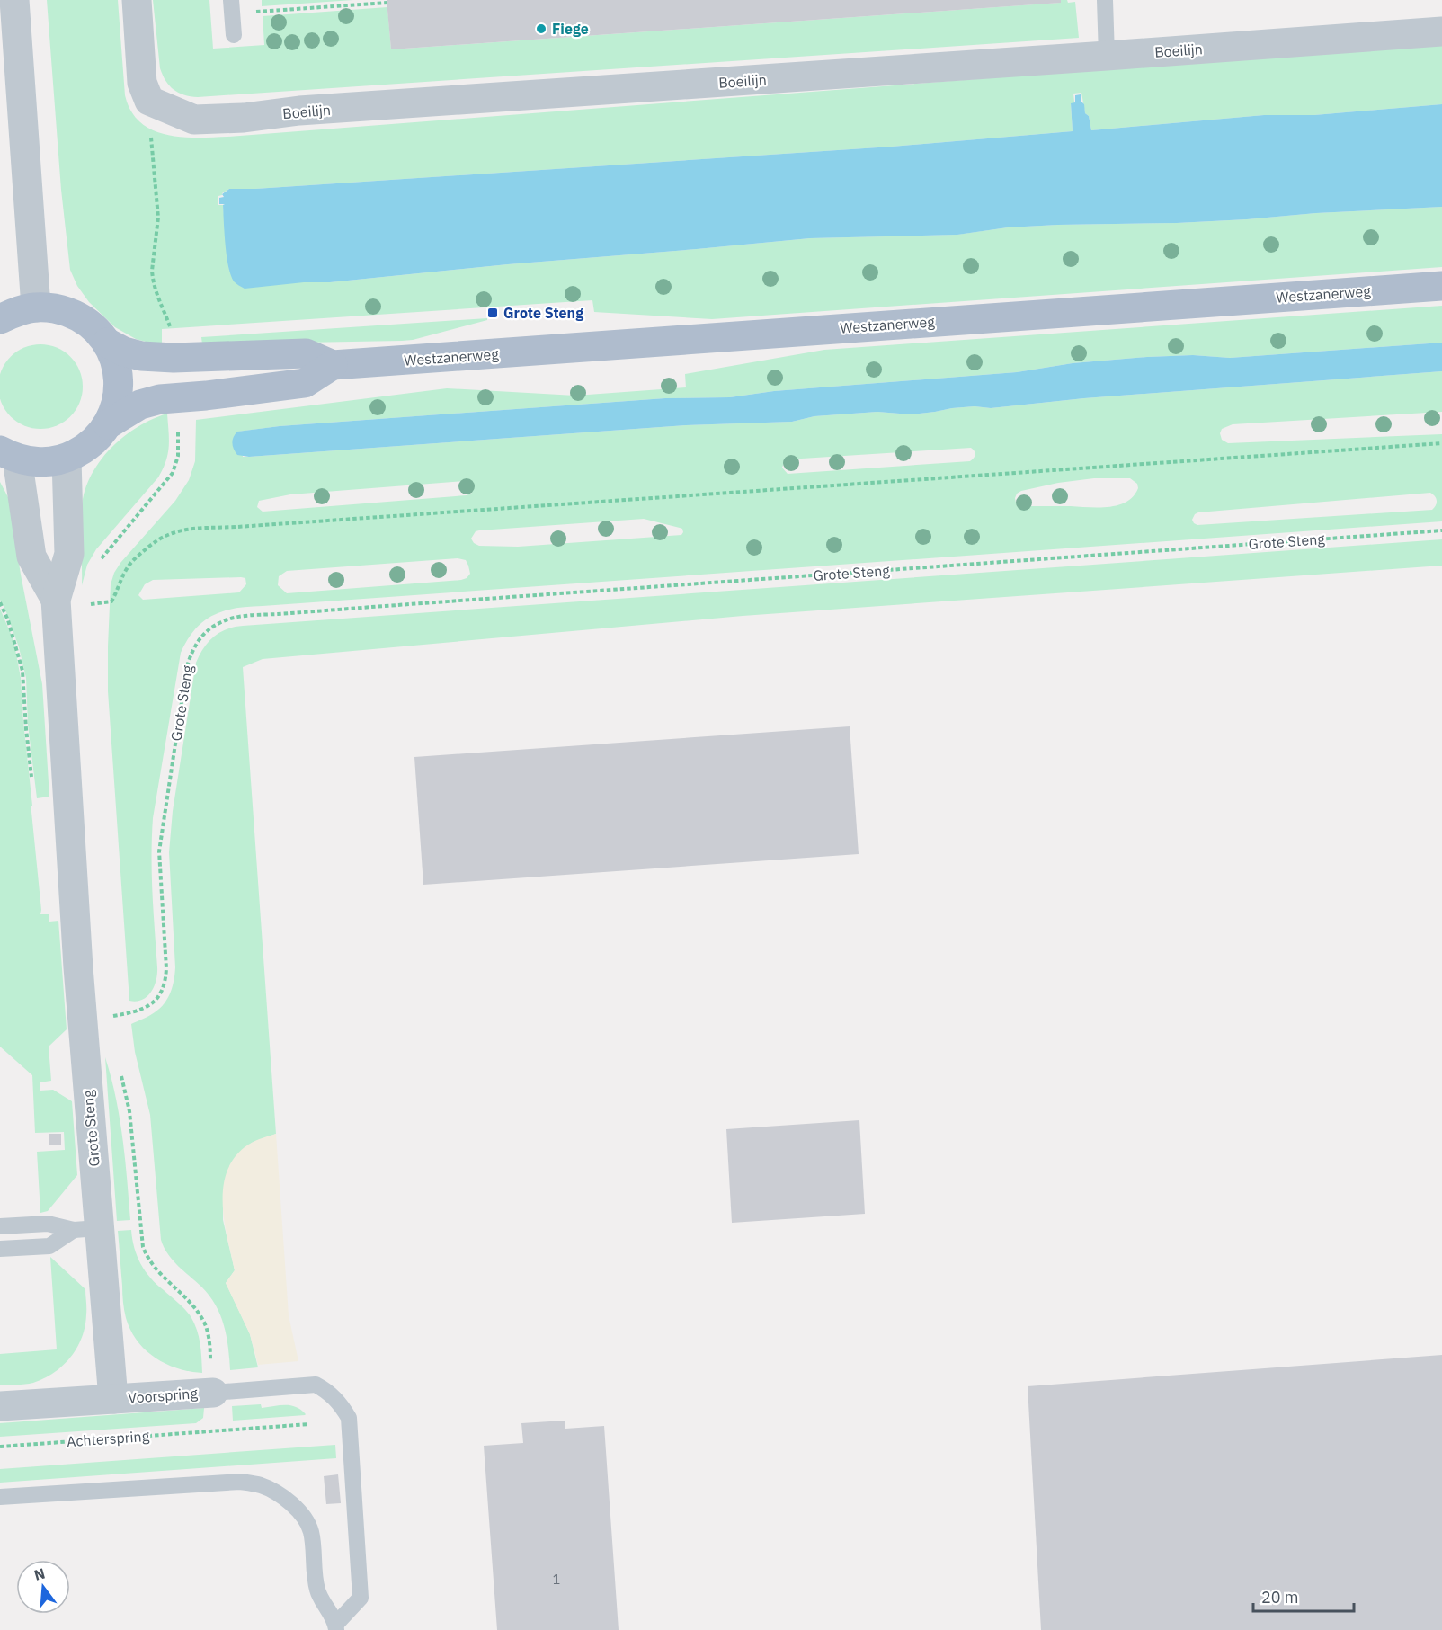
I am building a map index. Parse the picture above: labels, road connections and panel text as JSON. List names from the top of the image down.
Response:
{
  "streets": {
    "main road": ["Westzanerweg"],
    "street": ["Boeilijn", "Grote Steng", "Voorspring"],
    "path": ["Achterspring"]
  },
  "crossings": [
    ["Grote Steng", "Voorspring"]
  ],
  "places": {
    "other": ["Fiege"],
    "transit": ["Grote Steng"]
  },
  "house_numbers": ["1"],
  "scale_bar": "20 m",
  "north": "top"
}
